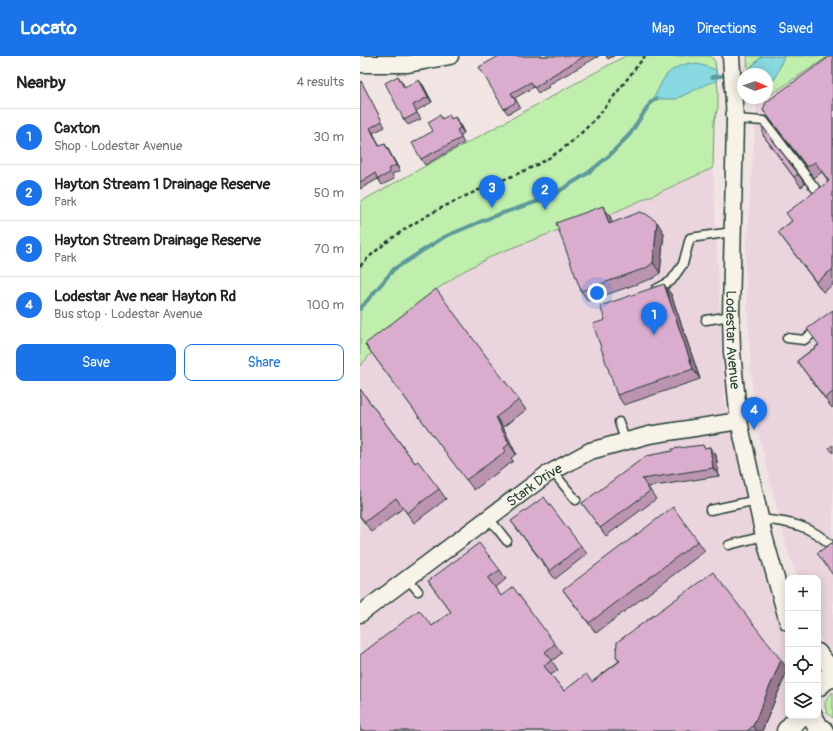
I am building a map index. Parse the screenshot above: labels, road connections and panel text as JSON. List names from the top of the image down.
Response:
{
  "streets": {
    "street": ["Lodestar Avenue", "Stark Drive"]
  },
  "crossings": [
    ["Lodestar Avenue", "Stark Drive"]
  ],
  "north": "right",
  "page": {
    "header": "Locato",
    "nav": ["Map", "Directions", "Saved"],
    "heading": ["Nearby", "4 results"],
    "list": [
      {
        "mark": "1",
        "name": "Caxton",
        "note": "Shop · Lodestar Avenue",
        "value": "30 m"
      },
      {
        "mark": "2",
        "name": "Hayton Stream 1 Drainage Reserve",
        "note": "Park",
        "value": "50 m"
      },
      {
        "mark": "3",
        "name": "Hayton Stream Drainage Reserve",
        "note": "Park",
        "value": "70 m"
      },
      {
        "mark": "4",
        "name": "Lodestar Ave near Hayton Rd",
        "note": "Bus stop · Lodestar Avenue",
        "value": "100 m"
      }
    ],
    "pins": [
      "3",
      "2",
      "1",
      "4"
    ],
    "buttons": ["Save", "Share"],
    "map_buttons": ["+", "−"]
  }
}
